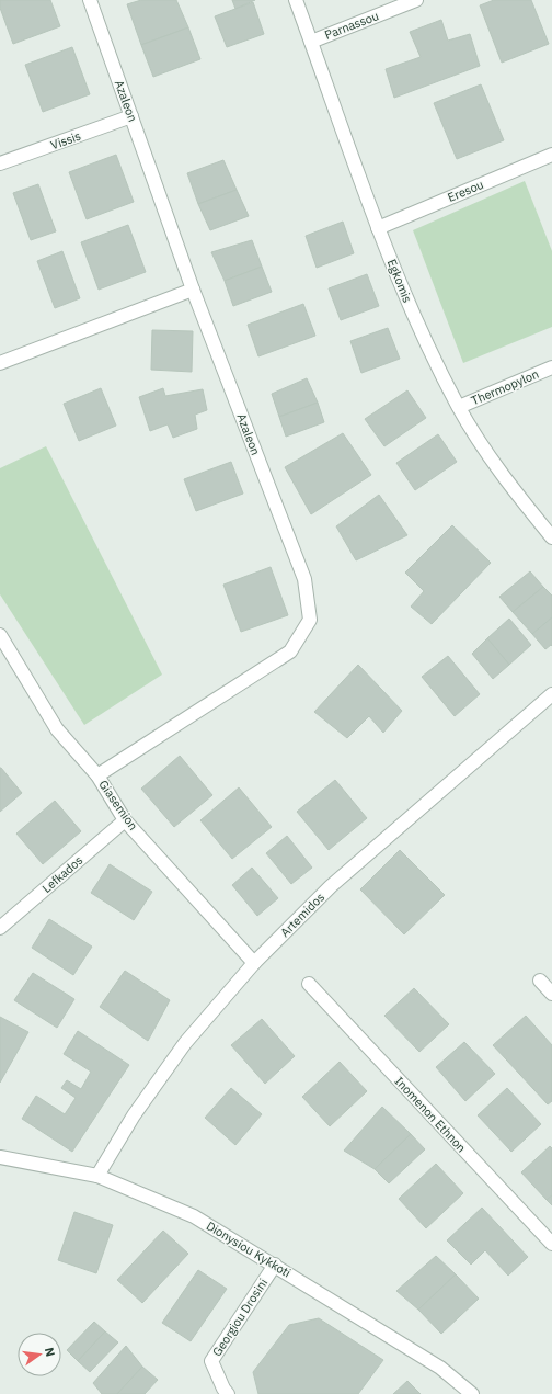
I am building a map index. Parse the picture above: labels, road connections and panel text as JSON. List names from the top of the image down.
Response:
{
  "streets": {
    "street": [
      "Parnassou",
      "Azaleon",
      "Vissis",
      "Eresou",
      "Egkomis",
      "Thermopylon",
      "Giasemion",
      "Lefkados",
      "Artemidos",
      "Inomenon Ethnon",
      "Dionysiou Kykkoti",
      "Georgiou Drosini"
    ]
  },
  "crossings": [
    ["Parnassou", "Egkomis"],
    ["Azaleon", "Vissis"],
    ["Azaleon", "Giasemion"],
    ["Eresou", "Egkomis"],
    ["Egkomis", "Thermopylon"],
    ["Giasemion", "Lefkados"],
    ["Giasemion", "Artemidos"],
    ["Artemidos", "Dionysiou Kykkoti"],
    ["Dionysiou Kykkoti", "Georgiou Drosini"]
  ],
  "north": "right"
}
